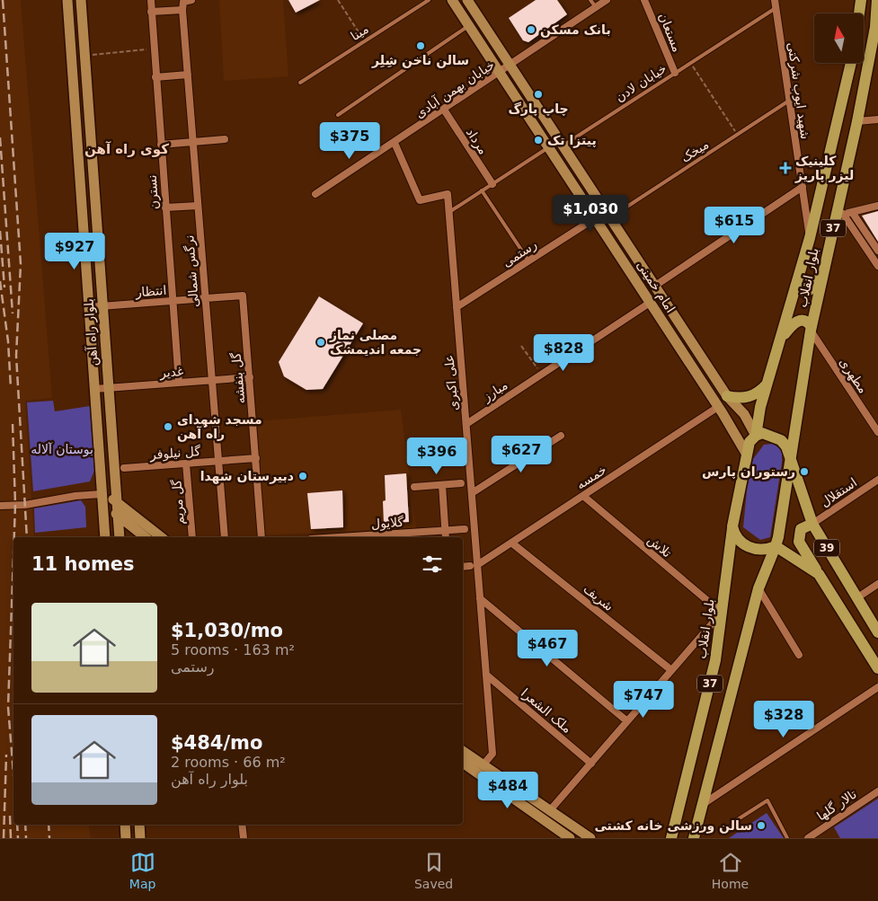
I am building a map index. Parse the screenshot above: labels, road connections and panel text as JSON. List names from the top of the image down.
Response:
{
  "streets": {
    "main road": ["37", "بلوار انقلاب", "39"],
    "street": [
      "مستعان",
      "خیابان بهمن آبادی",
      "شهید ایوب شرکتی",
      "مرداد",
      "نسترن",
      "رستمی",
      "نرگس شمالی",
      "امام خمینی",
      "انتظار",
      "بلوار راه آهن",
      "غدیر",
      "مطهری",
      "گل بنفشه",
      "علی اکبری",
      "مبارز",
      "گل نیلوفر",
      "خمسه",
      "استقلال",
      "گل مریم",
      "گلایول",
      "تلاش",
      "شریف",
      "ملک الشعرا",
      "تالار گلها"
    ],
    "lane": ["مینا", "خیابان لادن", "میخک"]
  },
  "crossings": [
    ["مستعان", "خیابان لادن"],
    ["خیابان لادن", "شهید ایوب شرکتی"],
    ["خیابان لادن", "امام خمینی"],
    ["خیابان بهمن آبادی", "مرداد"],
    ["خیابان بهمن آبادی", "امام خمینی"],
    ["خیابان بهمن آبادی", "علی اکبری"],
    ["شهید ایوب شرکتی", "میخک"],
    ["شهید ایوب شرکتی", "بلوار انقلاب"],
    ["میخک", "امام خمینی"],
    ["نسترن", "انتظار"],
    ["نسترن", "غدیر"],
    ["37", "بلوار انقلاب"],
    ["37", "امام خمینی"],
    ["37", "39"],
    ["رستمی", "امام خمینی"],
    ["رستمی", "علی اکبری"],
    ["نرگس شمالی", "انتظار"],
    ["نرگس شمالی", "غدیر"],
    ["نرگس شمالی", "گل نیلوفر"],
    ["بلوار انقلاب", "امام خمینی"],
    ["بلوار انقلاب", "مطهری"],
    ["بلوار انقلاب", "تلاش"],
    ["بلوار انقلاب", "39"],
    ["امام خمینی", "مبارز"],
    ["امام خمینی", "خمسه"],
    ["انتظار", "بلوار راه آهن"],
    ["انتظار", "گل بنفشه"],
    ["بلوار راه آهن", "غدیر"],
    ["غدیر", "گل بنفشه"],
    ["گل بنفشه", "گل نیلوفر"],
    ["علی اکبری", "مبارز"],
    ["علی اکبری", "خمسه"],
    ["علی اکبری", "ملک الشعرا"],
    ["گل نیلوفر", "گل مریم"],
    ["خمسه", "تلاش"],
    ["خمسه", "شریف"],
    ["استقلال", "39"]
  ],
  "districts": ["کوی راه آهن"],
  "parks": ["بوستان آلاله"],
  "places": {
    "other": [
      "بانک مسکن",
      "سالن ناخن شِلِر",
      "چاپ پارگ",
      "پیتزا تک",
      "مصلی نماز جمعه اندیمشک",
      "مسجد شهدای راه آهن",
      "رستوران پارس",
      "دبیرستان شهدا",
      "سالن ورزشی خانه کشتی"
    ],
    "health": ["کلینیک لیزر پاریز"]
  },
  "north": "top",
  "page": {
    "price": [
      "$375",
      "$1,030",
      "$615",
      "$927",
      "$828",
      "$627",
      "$396",
      "$467",
      "$747",
      "$328",
      "$484"
    ],
    "heading": "11 homes",
    "list": [
      {
        "name": "$1,030/mo",
        "note": "5 rooms · 163 m² · رستمی"
      },
      {
        "name": "$484/mo",
        "note": "2 rooms · 66 m² · بلوار راه آهن"
      }
    ],
    "tabs": ["Map", "Saved", "Home"]
  }
}
